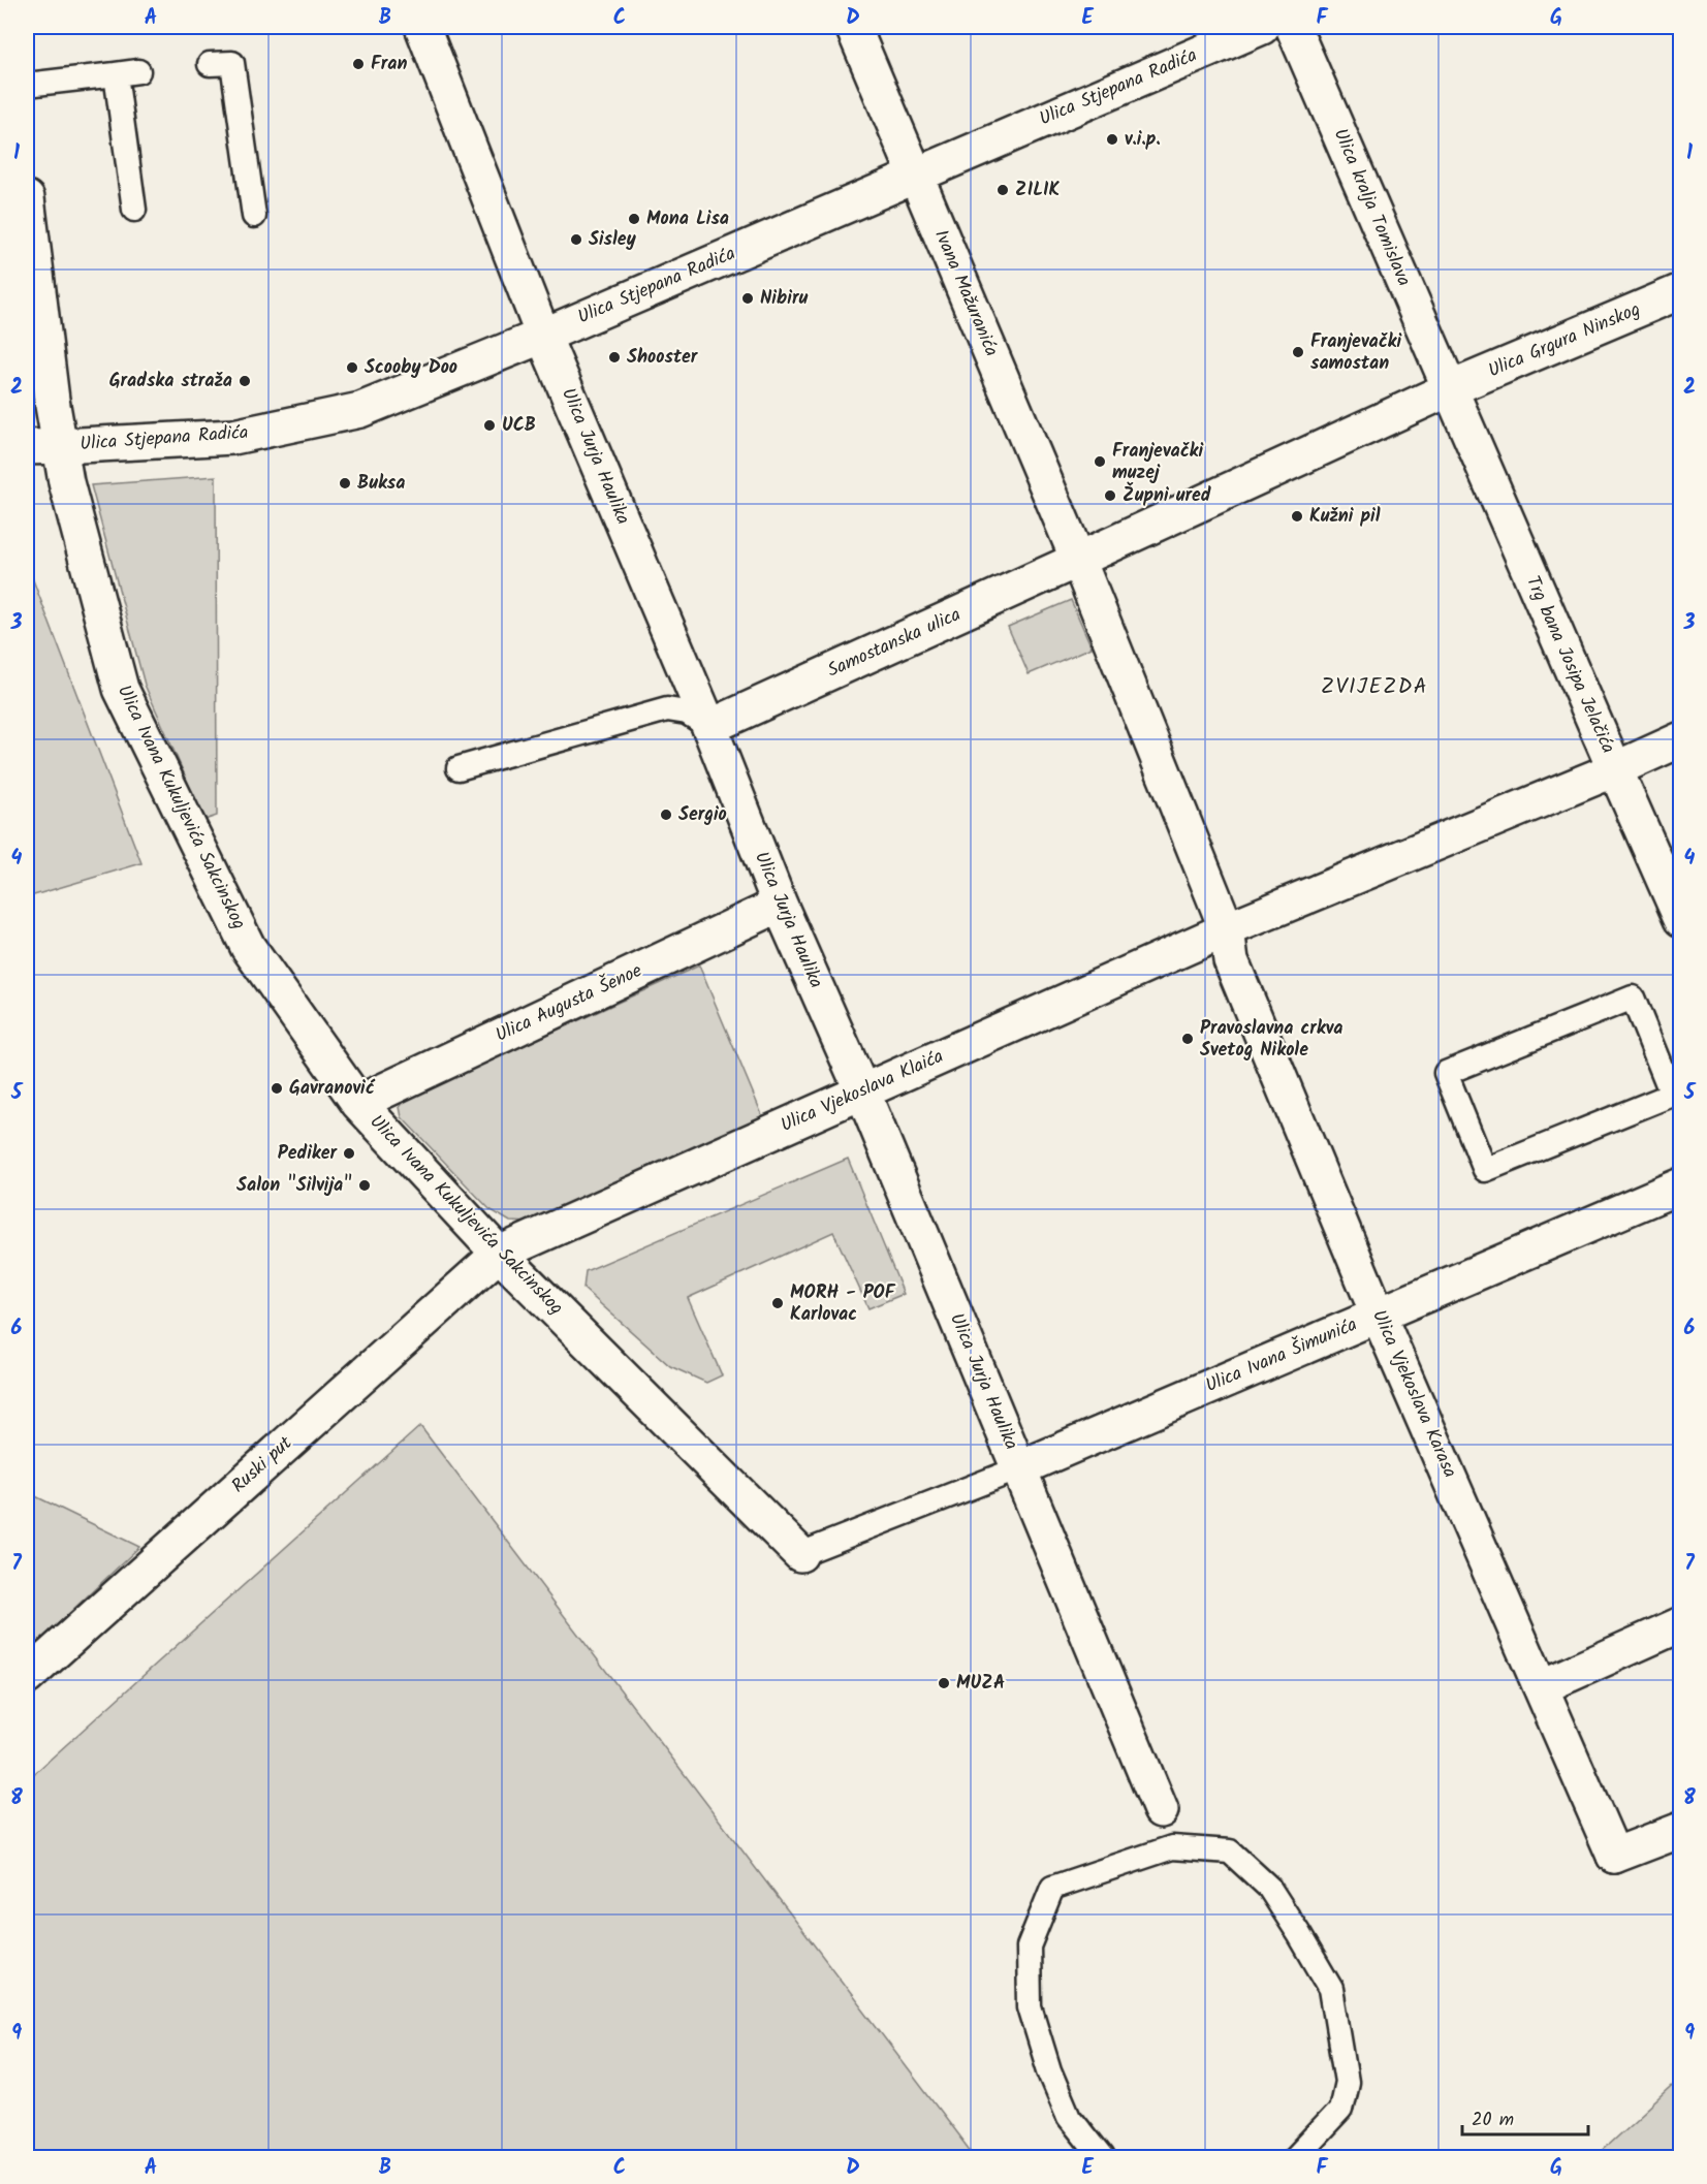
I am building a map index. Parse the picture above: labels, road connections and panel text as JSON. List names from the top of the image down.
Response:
{
  "streets": {
    "street": [
      "Ulica Stjepana Radića",
      "Ulica kralja Tomislava",
      "Ivana Mažuranića",
      "Ulica Grgura Ninskog",
      "Ulica Jurja Haulika",
      "Samostanska ulica",
      "Trg bana Josipa Jelačića",
      "Ulica Ivana Kukuljevića Sakcinskog",
      "Ulica Augusta Šenoe",
      "Ulica Vjekoslava Klaića",
      "Ulica Ivana Šimunića",
      "Ulica Vjekoslava Karasa",
      "Ruski put"
    ]
  },
  "crossings": [
    ["Ulica Stjepana Radića", "Ivana Mažuranića"],
    ["Ulica Stjepana Radića", "Ulica Jurja Haulika"],
    ["Ulica Stjepana Radića", "Ulica Ivana Kukuljevića Sakcinskog"],
    ["Ulica kralja Tomislava", "Ulica Grgura Ninskog"],
    ["Ulica kralja Tomislava", "Trg bana Josipa Jelačića"],
    ["Ivana Mažuranića", "Samostanska ulica"],
    ["Ulica Grgura Ninskog", "Trg bana Josipa Jelačića"],
    ["Ulica Jurja Haulika", "Samostanska ulica"],
    ["Ulica Jurja Haulika", "Ulica Augusta Šenoe"],
    ["Ulica Jurja Haulika", "Ulica Vjekoslava Klaića"],
    ["Ulica Jurja Haulika", "Ulica Ivana Šimunića"],
    ["Trg bana Josipa Jelačića", "Ulica Vjekoslava Klaića"],
    ["Trg bana Josipa Jelačića", "Ulica Vjekoslava Karasa"],
    ["Ulica Ivana Kukuljevića Sakcinskog", "Ulica Augusta Šenoe"],
    ["Ulica Ivana Kukuljevića Sakcinskog", "Ulica Vjekoslava Klaića"],
    ["Ulica Ivana Kukuljevića Sakcinskog", "Ruski put"],
    ["Ulica Vjekoslava Klaića", "Ulica Vjekoslava Karasa"],
    ["Ulica Vjekoslava Klaića", "Ruski put"],
    ["Ulica Ivana Šimunića", "Ulica Vjekoslava Karasa"]
  ],
  "districts": ["ZVIJEZDA"],
  "places": [
    "Fran",
    "v.i.p.",
    "ZILIK",
    "Mona Lisa",
    "Sisley",
    "Nibiru",
    "Franjevački samostan",
    "Shooster",
    "Scooby Doo",
    "Gradska straža",
    "UCB",
    "Franjevački muzej",
    "Buksa",
    "Župni ured",
    "Kužni pil",
    "Sergio",
    "Pravoslavna crkva Svetog Nikole",
    "Gavranović",
    "Pediker",
    "Salon \"Silvija\"",
    "MORH - POF Karlovac",
    "MUZA"
  ],
  "scale_bar": "20 m",
  "grid": {
    "columns": [
      "A",
      "B",
      "C",
      "D",
      "E",
      "F",
      "G"
    ],
    "rows": [
      "1",
      "2",
      "3",
      "4",
      "5",
      "6",
      "7",
      "8",
      "9"
    ]
  }
}
